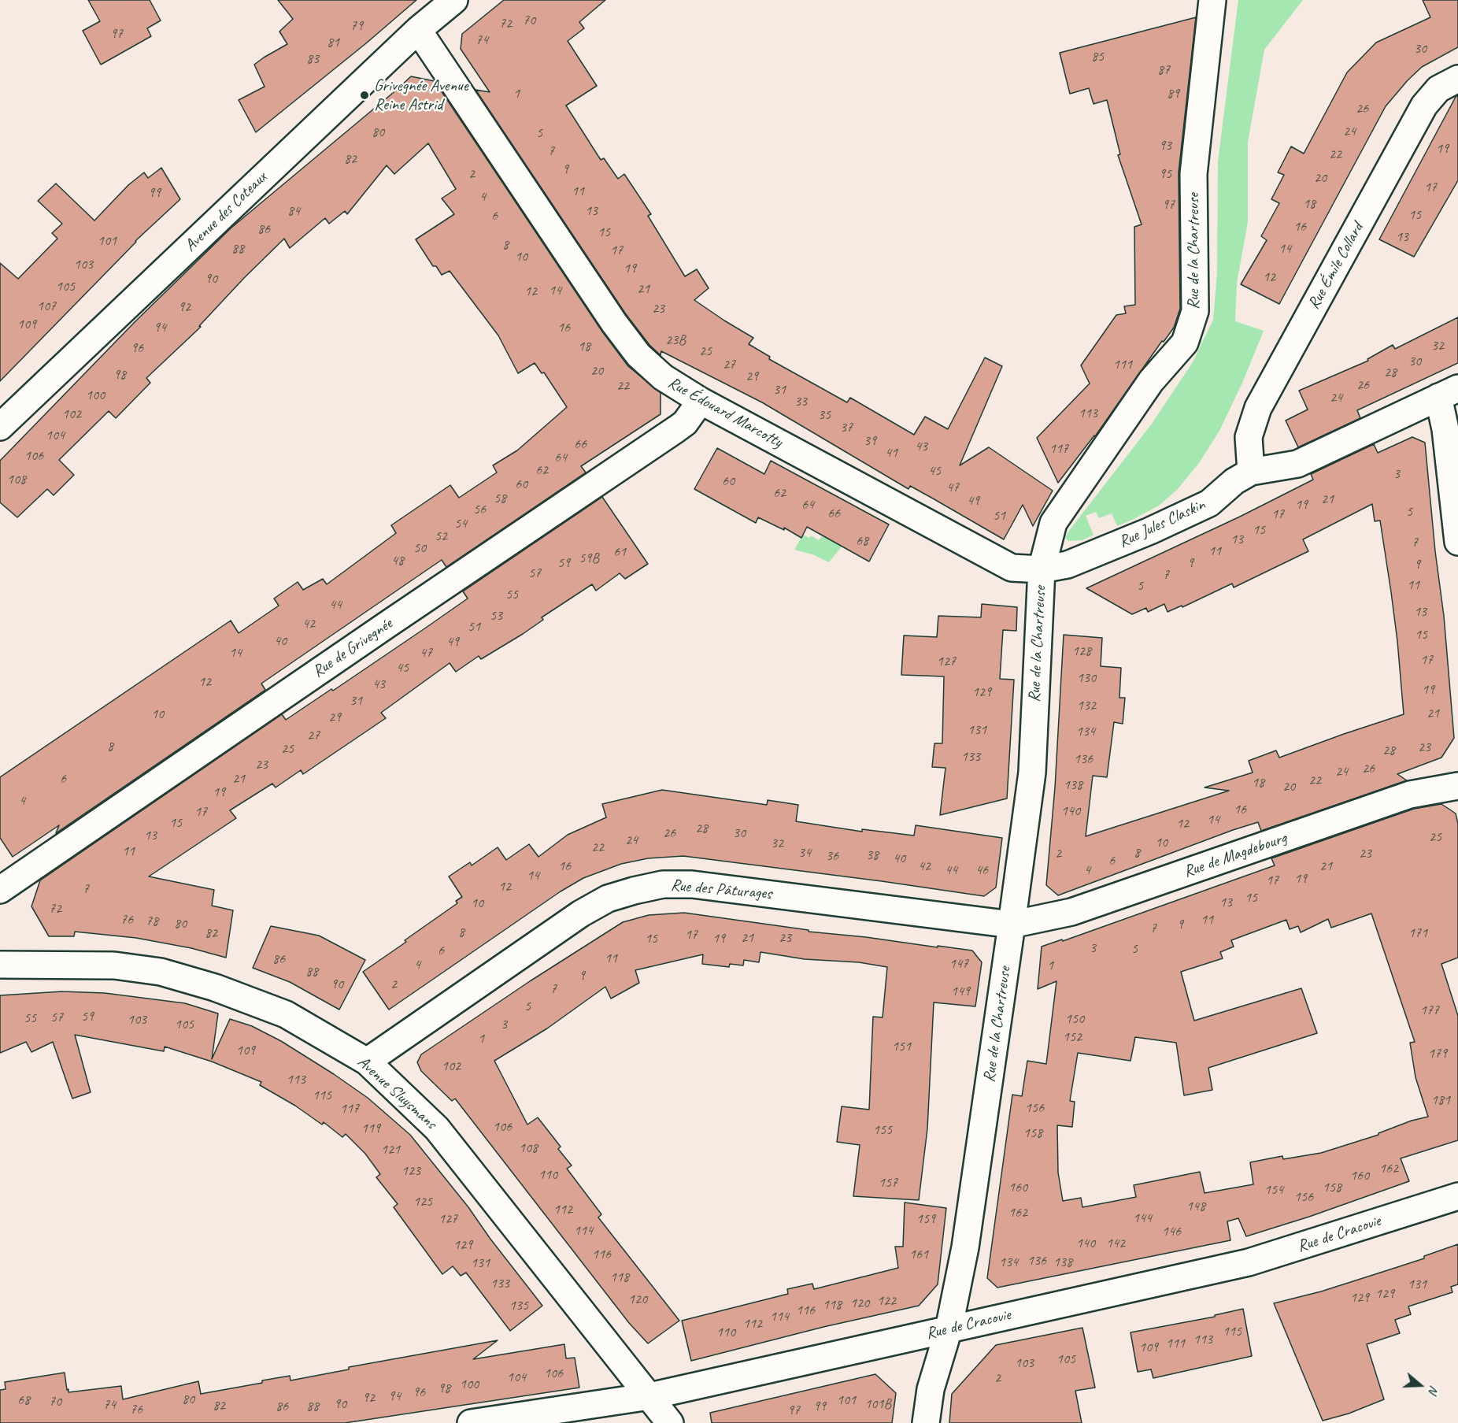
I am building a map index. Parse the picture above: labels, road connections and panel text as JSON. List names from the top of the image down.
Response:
{
  "streets": {
    "street": [
      "Avenue des Coteaux",
      "Rue de la Chartreuse",
      "Rue Émile Collard",
      "Rue Édouard Marcotty",
      "Rue Jules Claskin",
      "Rue de Grivegnée",
      "Rue de Magdebourg",
      "Rue des Pâturages",
      "Avenue Sluysmans",
      "Rue de Cracovie"
    ]
  },
  "crossings": [
    ["Avenue des Coteaux", "Rue Édouard Marcotty"],
    ["Rue de la Chartreuse", "Rue Édouard Marcotty"],
    ["Rue de la Chartreuse", "Rue Jules Claskin"],
    ["Rue de la Chartreuse", "Rue de Magdebourg"],
    ["Rue de la Chartreuse", "Rue des Pâturages"],
    ["Rue de la Chartreuse", "Rue de Cracovie"],
    ["Rue Émile Collard", "Rue Jules Claskin"],
    ["Rue Édouard Marcotty", "Rue Jules Claskin"],
    ["Rue Édouard Marcotty", "Rue de Grivegnée"],
    ["Rue de Magdebourg", "Rue des Pâturages"],
    ["Rue des Pâturages", "Avenue Sluysmans"],
    ["Avenue Sluysmans", "Rue de Cracovie"]
  ],
  "places": ["Grivegnée Avenue Reine Astrid"],
  "house_numbers": [
    "70",
    "72",
    "79",
    "97",
    "74",
    "81",
    "30",
    "85",
    "83",
    "87",
    "1",
    "89",
    "26",
    "24",
    "80",
    "5",
    "93",
    "19",
    "7",
    "22",
    "82",
    "9",
    "2",
    "95",
    "20",
    "17",
    "11",
    "99",
    "4",
    "18",
    "97",
    "84",
    "13",
    "15",
    "6",
    "16",
    "86",
    "15",
    "13",
    "101",
    "8",
    "88",
    "14",
    "17",
    "10",
    "103",
    "19",
    "12",
    "90",
    "105",
    "21",
    "14",
    "12",
    "107",
    "92",
    "23",
    "109",
    "94",
    "16",
    "23B",
    "32",
    "18",
    "96",
    "25",
    "30",
    "27",
    "111",
    "20",
    "28",
    "98",
    "29",
    "26",
    "22",
    "31",
    "100",
    "24",
    "33",
    "113",
    "102",
    "35",
    "37",
    "104",
    "39",
    "66",
    "43",
    "117",
    "41",
    "106",
    "64",
    "62",
    "45",
    "3",
    "108",
    "60",
    "60",
    "47",
    "62",
    "58",
    "21",
    "49",
    "64",
    "19",
    "56",
    "5",
    "66",
    "17",
    "51",
    "54",
    "15",
    "52",
    "13",
    "68",
    "7",
    "50",
    "11",
    "61",
    "59B",
    "48",
    "59",
    "9",
    "9",
    "57",
    "7",
    "11",
    "5",
    "55",
    "44",
    "13",
    "53",
    "42",
    "51",
    "15",
    "40",
    "49",
    "128",
    "14",
    "47",
    "17",
    "127",
    "45",
    "130",
    "12",
    "43",
    "19",
    "129",
    "31",
    "132",
    "21",
    "10",
    "29",
    "131",
    "134",
    "27",
    "8",
    "23",
    "25",
    "28",
    "133",
    "136",
    "23",
    "26",
    "24",
    "6",
    "21",
    "22",
    "18",
    "138",
    "20",
    "19",
    "4",
    "16",
    "140",
    "17",
    "14",
    "15",
    "12",
    "28",
    "26",
    "30",
    "13",
    "25",
    "24",
    "10",
    "32",
    "22",
    "11",
    "34",
    "8",
    "2",
    "23",
    "38",
    "36",
    "40",
    "6",
    "16",
    "42",
    "21",
    "44",
    "46",
    "4",
    "14",
    "19",
    "17",
    "12",
    "7",
    "15",
    "13",
    "10",
    "72",
    "76",
    "11",
    "78",
    "80",
    "9",
    "7",
    "8",
    "82",
    "171",
    "17",
    "21",
    "23",
    "15",
    "19",
    "3",
    "5",
    "6",
    "11",
    "86",
    "147",
    "4",
    "1",
    "88",
    "9",
    "90",
    "2",
    "7",
    "149",
    "5",
    "177",
    "59",
    "57",
    "55",
    "150",
    "103",
    "105",
    "3",
    "152",
    "1",
    "151",
    "109",
    "179",
    "102",
    "113",
    "115",
    "181",
    "156",
    "117",
    "106",
    "119",
    "155",
    "158",
    "108",
    "121",
    "162",
    "123",
    "110",
    "160",
    "157",
    "160",
    "158",
    "154",
    "156",
    "125",
    "148",
    "112",
    "162",
    "144",
    "127",
    "159",
    "114",
    "146",
    "140",
    "142",
    "129",
    "116",
    "161",
    "136",
    "134",
    "138",
    "131",
    "118",
    "133",
    "131",
    "129",
    "129",
    "120",
    "122",
    "120",
    "118",
    "135",
    "116",
    "114",
    "112",
    "115",
    "110",
    "113",
    "111",
    "109",
    "105",
    "103",
    "106",
    "104",
    "2",
    "100",
    "98",
    "96",
    "94",
    "92",
    "80",
    "68",
    "101",
    "70",
    "90",
    "101B",
    "74",
    "82",
    "86",
    "88",
    "99",
    "76",
    "97"
  ],
  "north": "right"
}
